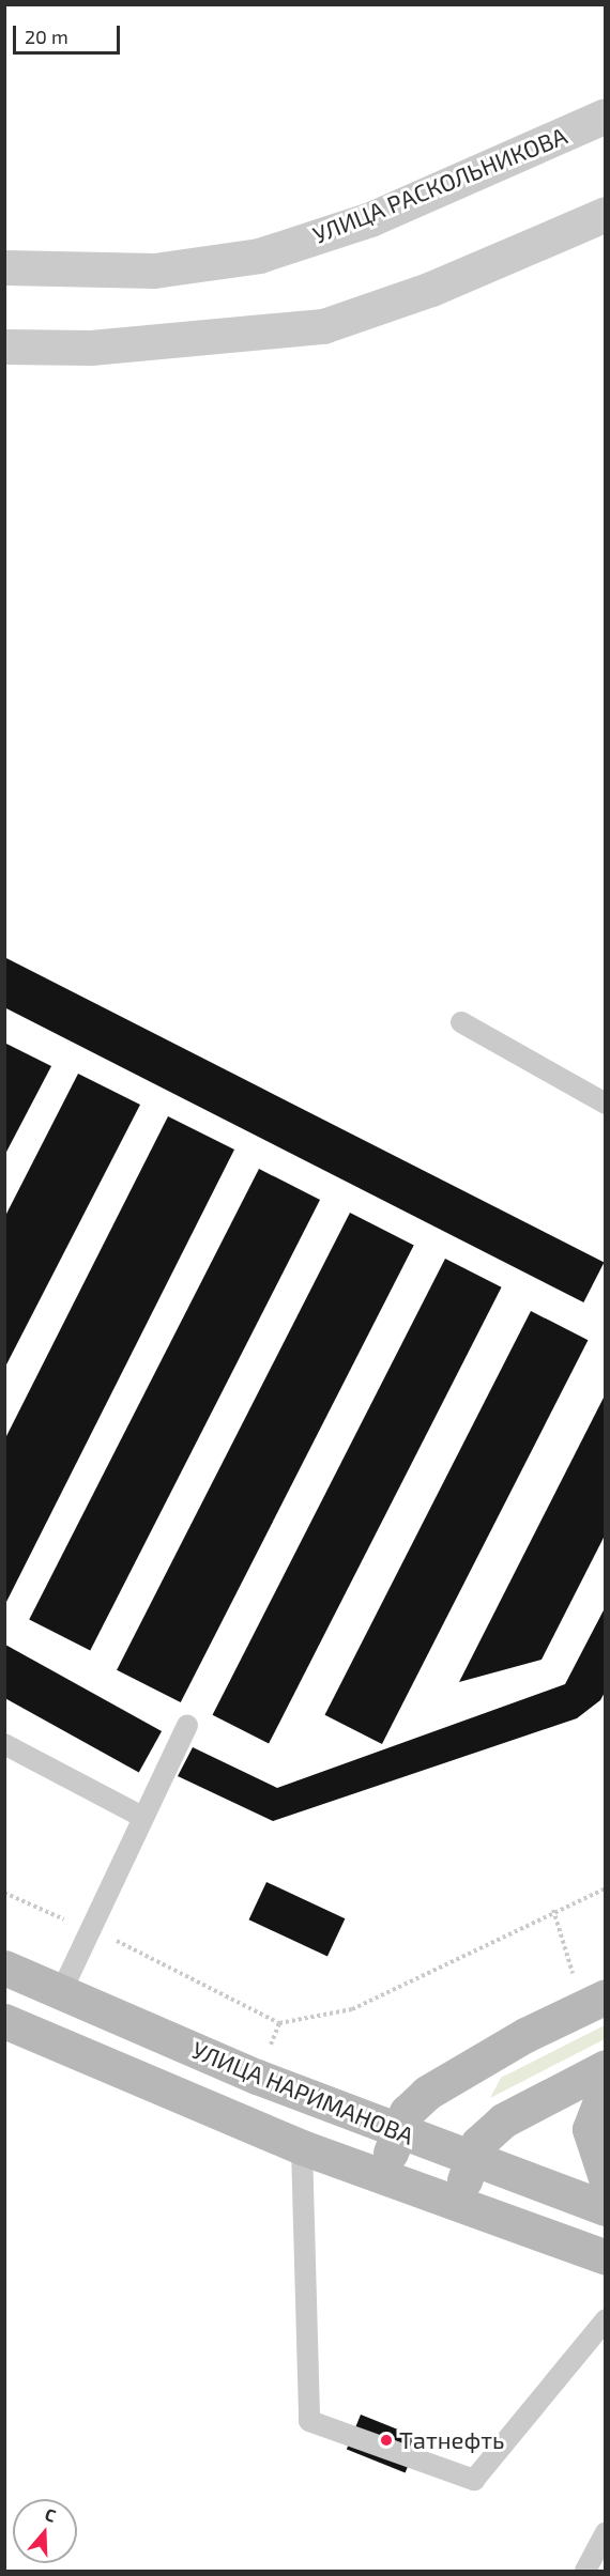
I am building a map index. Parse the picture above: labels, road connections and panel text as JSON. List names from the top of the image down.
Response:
{
  "streets": {
    "main road": ["УЛИЦА НАРИМАНОВА"],
    "street": ["УЛИЦА РАСКОЛЬНИКОВА"]
  },
  "places": ["Татнефть"],
  "scale_bar": "20 m",
  "north": "top"
}
